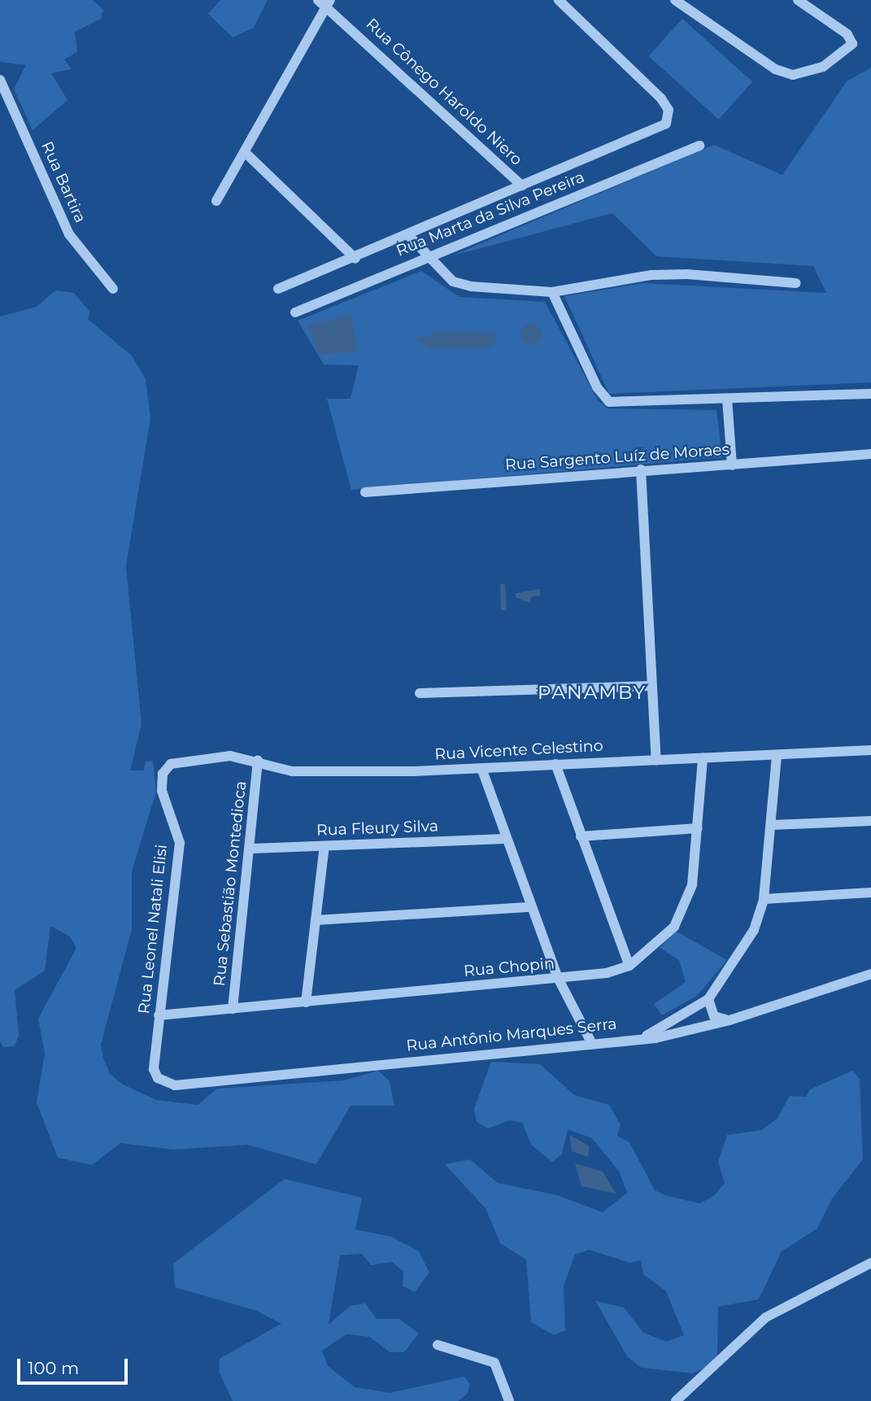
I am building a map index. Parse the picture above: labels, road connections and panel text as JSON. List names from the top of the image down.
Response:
{
  "streets": {
    "street": [
      "Rua Cônego Haroldo Niero",
      "Rua Bartira",
      "Rua Marta da Silva Pereira",
      "Rua Sargento Luíz de Moraes",
      "Rua Vicente Celestino",
      "Rua Fleury Silva",
      "Rua Sebastião Montedioca",
      "Rua Leonel Natali Elisi",
      "Rua Chopin",
      "Rua Antônio Marques Serra"
    ]
  },
  "crossings": [
    ["Rua Cônego Haroldo Niero", "Rua Marta da Silva Pereira"],
    ["Rua Vicente Celestino", "Rua Sebastião Montedioca"],
    ["Rua Vicente Celestino", "Rua Leonel Natali Elisi"],
    ["Rua Vicente Celestino", "Rua Chopin"],
    ["Rua Fleury Silva", "Rua Sebastião Montedioca"],
    ["Rua Sebastião Montedioca", "Rua Chopin"],
    ["Rua Leonel Natali Elisi", "Rua Chopin"],
    ["Rua Leonel Natali Elisi", "Rua Antônio Marques Serra"]
  ],
  "districts": ["PANAMBY"],
  "scale_bar": "100 m"
}
